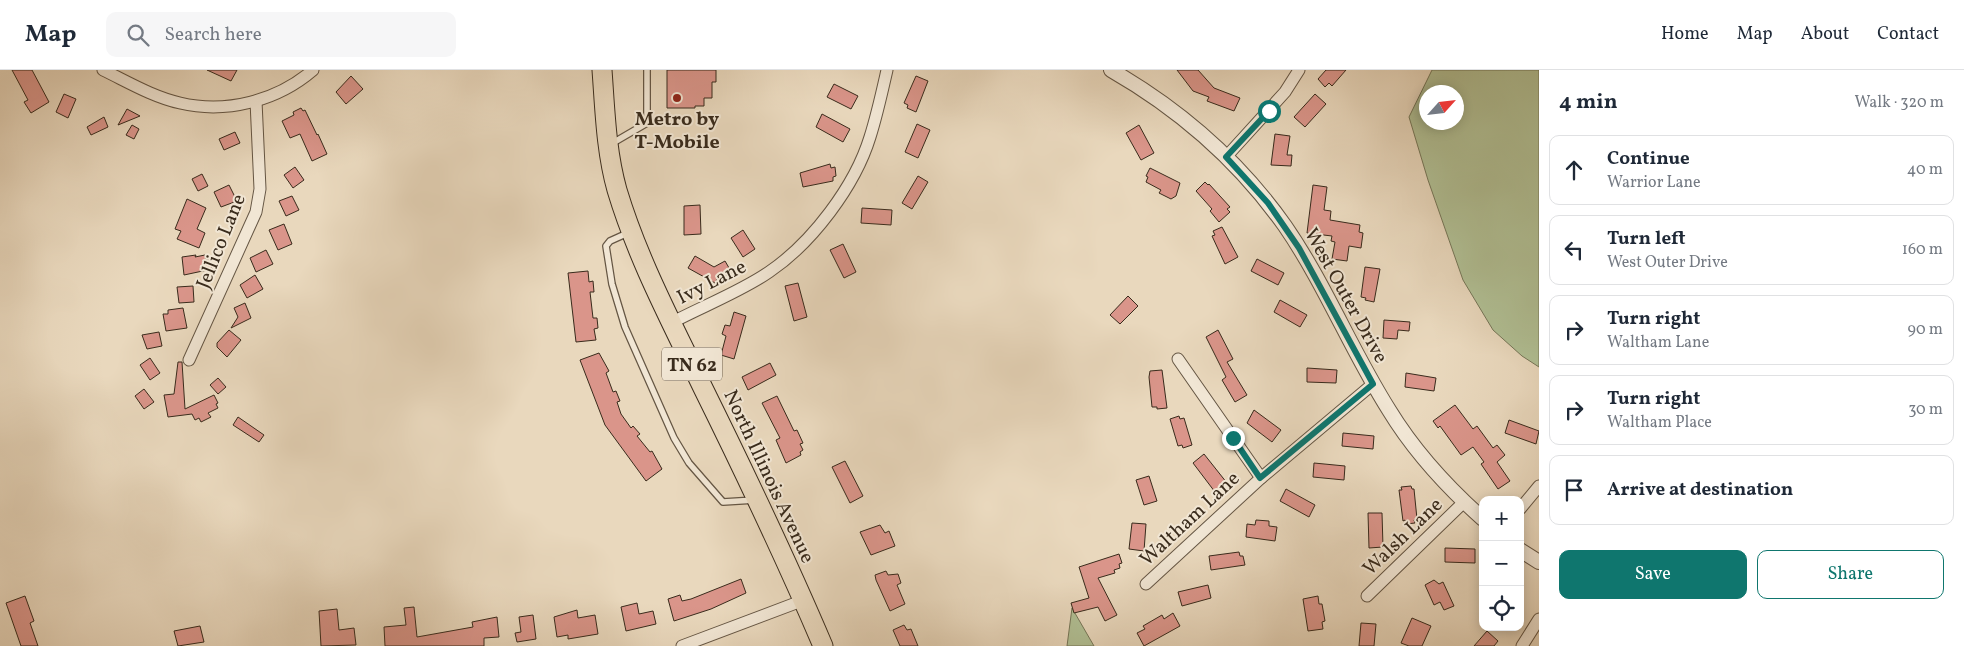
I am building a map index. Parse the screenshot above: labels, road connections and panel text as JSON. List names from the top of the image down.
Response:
{
  "streets": {
    "highway": ["TN 62", "North Illinois Avenue"],
    "street": [
      "Jellico Lane",
      "Ivy Lane",
      "West Outer Drive",
      "Waltham Lane",
      "Walsh Lane"
    ]
  },
  "crossings": [
    ["Ivy Lane", "North Illinois Avenue"],
    ["West Outer Drive", "Waltham Lane"],
    ["West Outer Drive", "Walsh Lane"]
  ],
  "places": ["Metro by T-Mobile"],
  "north": "top right",
  "page": {
    "header": "Map",
    "search": "Search here",
    "nav": [
      "Home",
      "Map",
      "About",
      "Contact"
    ],
    "heading": ["4 min", "Walk · 320 m"],
    "list": [
      ["Continue", "Warrior Lane", "40 m"],
      ["Turn left", "West Outer Drive", "160 m"],
      ["Turn right", "Waltham Lane", "90 m"],
      ["Turn right", "Waltham Place", "30 m"],
      "Arrive at destination"
    ],
    "map_buttons": ["+", "−"],
    "buttons": ["Save", "Share"]
  }
}
